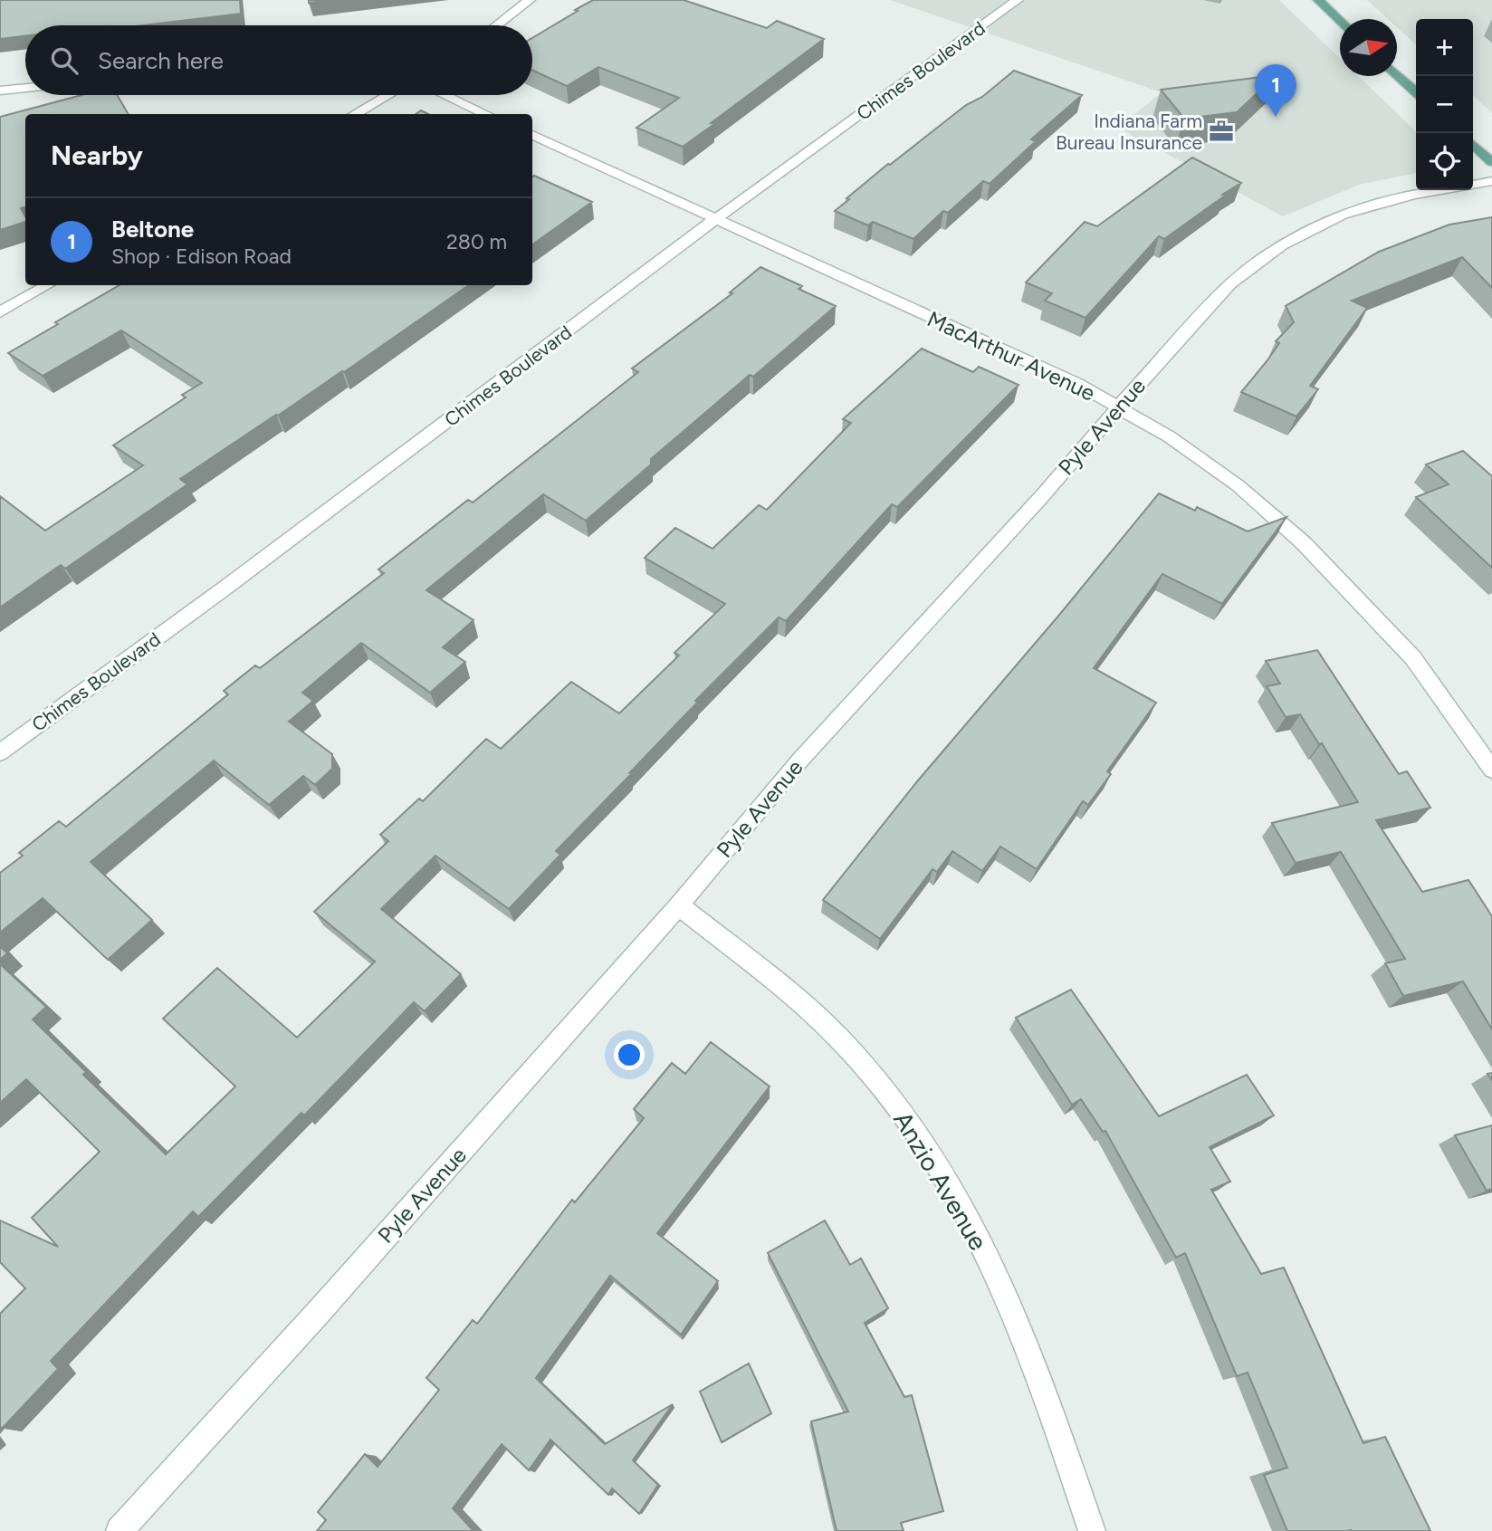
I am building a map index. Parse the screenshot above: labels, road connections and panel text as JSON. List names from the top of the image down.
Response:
{
  "streets": {
    "street": [
      "Chimes Boulevard",
      "MacArthur Avenue",
      "Pyle Avenue",
      "Anzio Avenue"
    ]
  },
  "crossings": [
    ["Chimes Boulevard", "MacArthur Avenue"],
    ["MacArthur Avenue", "Pyle Avenue"],
    ["Pyle Avenue", "Anzio Avenue"]
  ],
  "places": {
    "office": ["Indiana Farm Bureau Insurance"]
  },
  "north": "right",
  "page": {
    "map_buttons": ["+", "−"],
    "search": "Search here",
    "pins": "1",
    "heading": "Nearby",
    "list": [
      {
        "mark": "1",
        "name": "Beltone",
        "note": "Shop · Edison Road",
        "value": "280 m"
      }
    ]
  }
}
